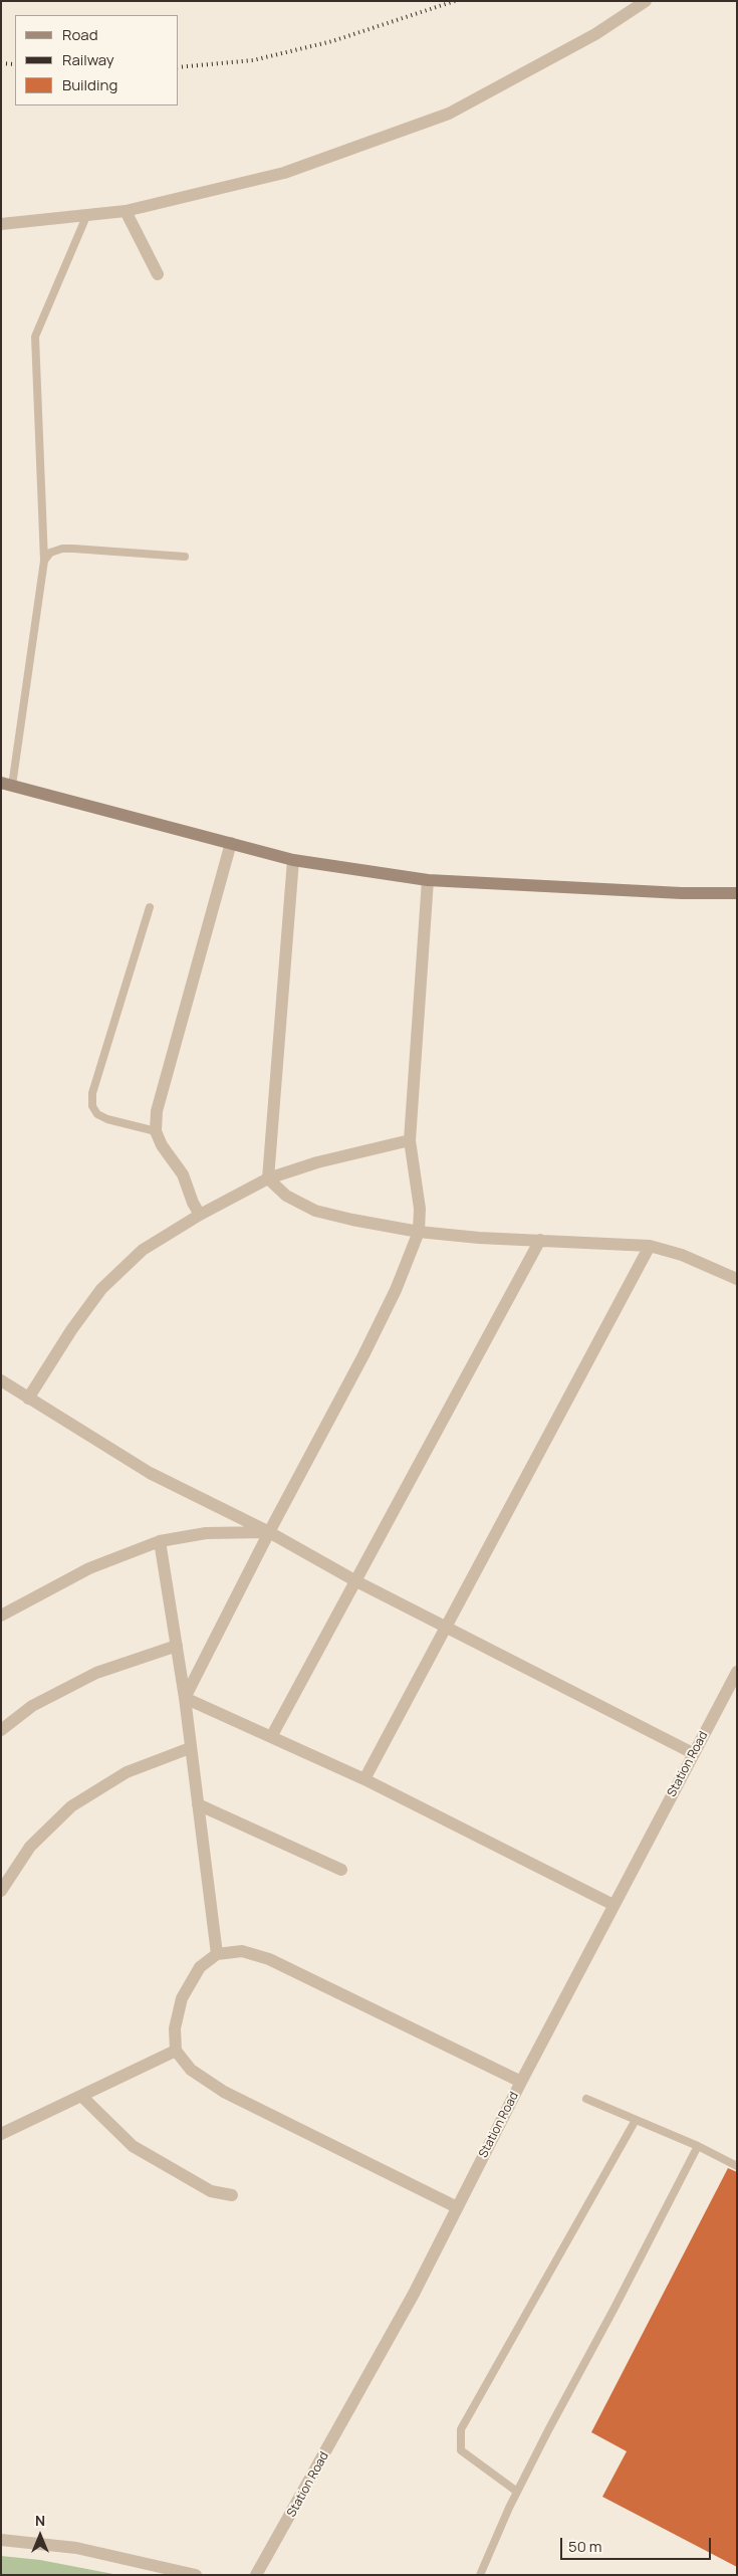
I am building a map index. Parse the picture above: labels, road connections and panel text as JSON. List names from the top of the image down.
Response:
{
  "streets": {
    "street": ["Station Road"]
  },
  "legend": ["Road", "Railway", "Building"],
  "scale_bar": "50 m",
  "north": "top"
}
